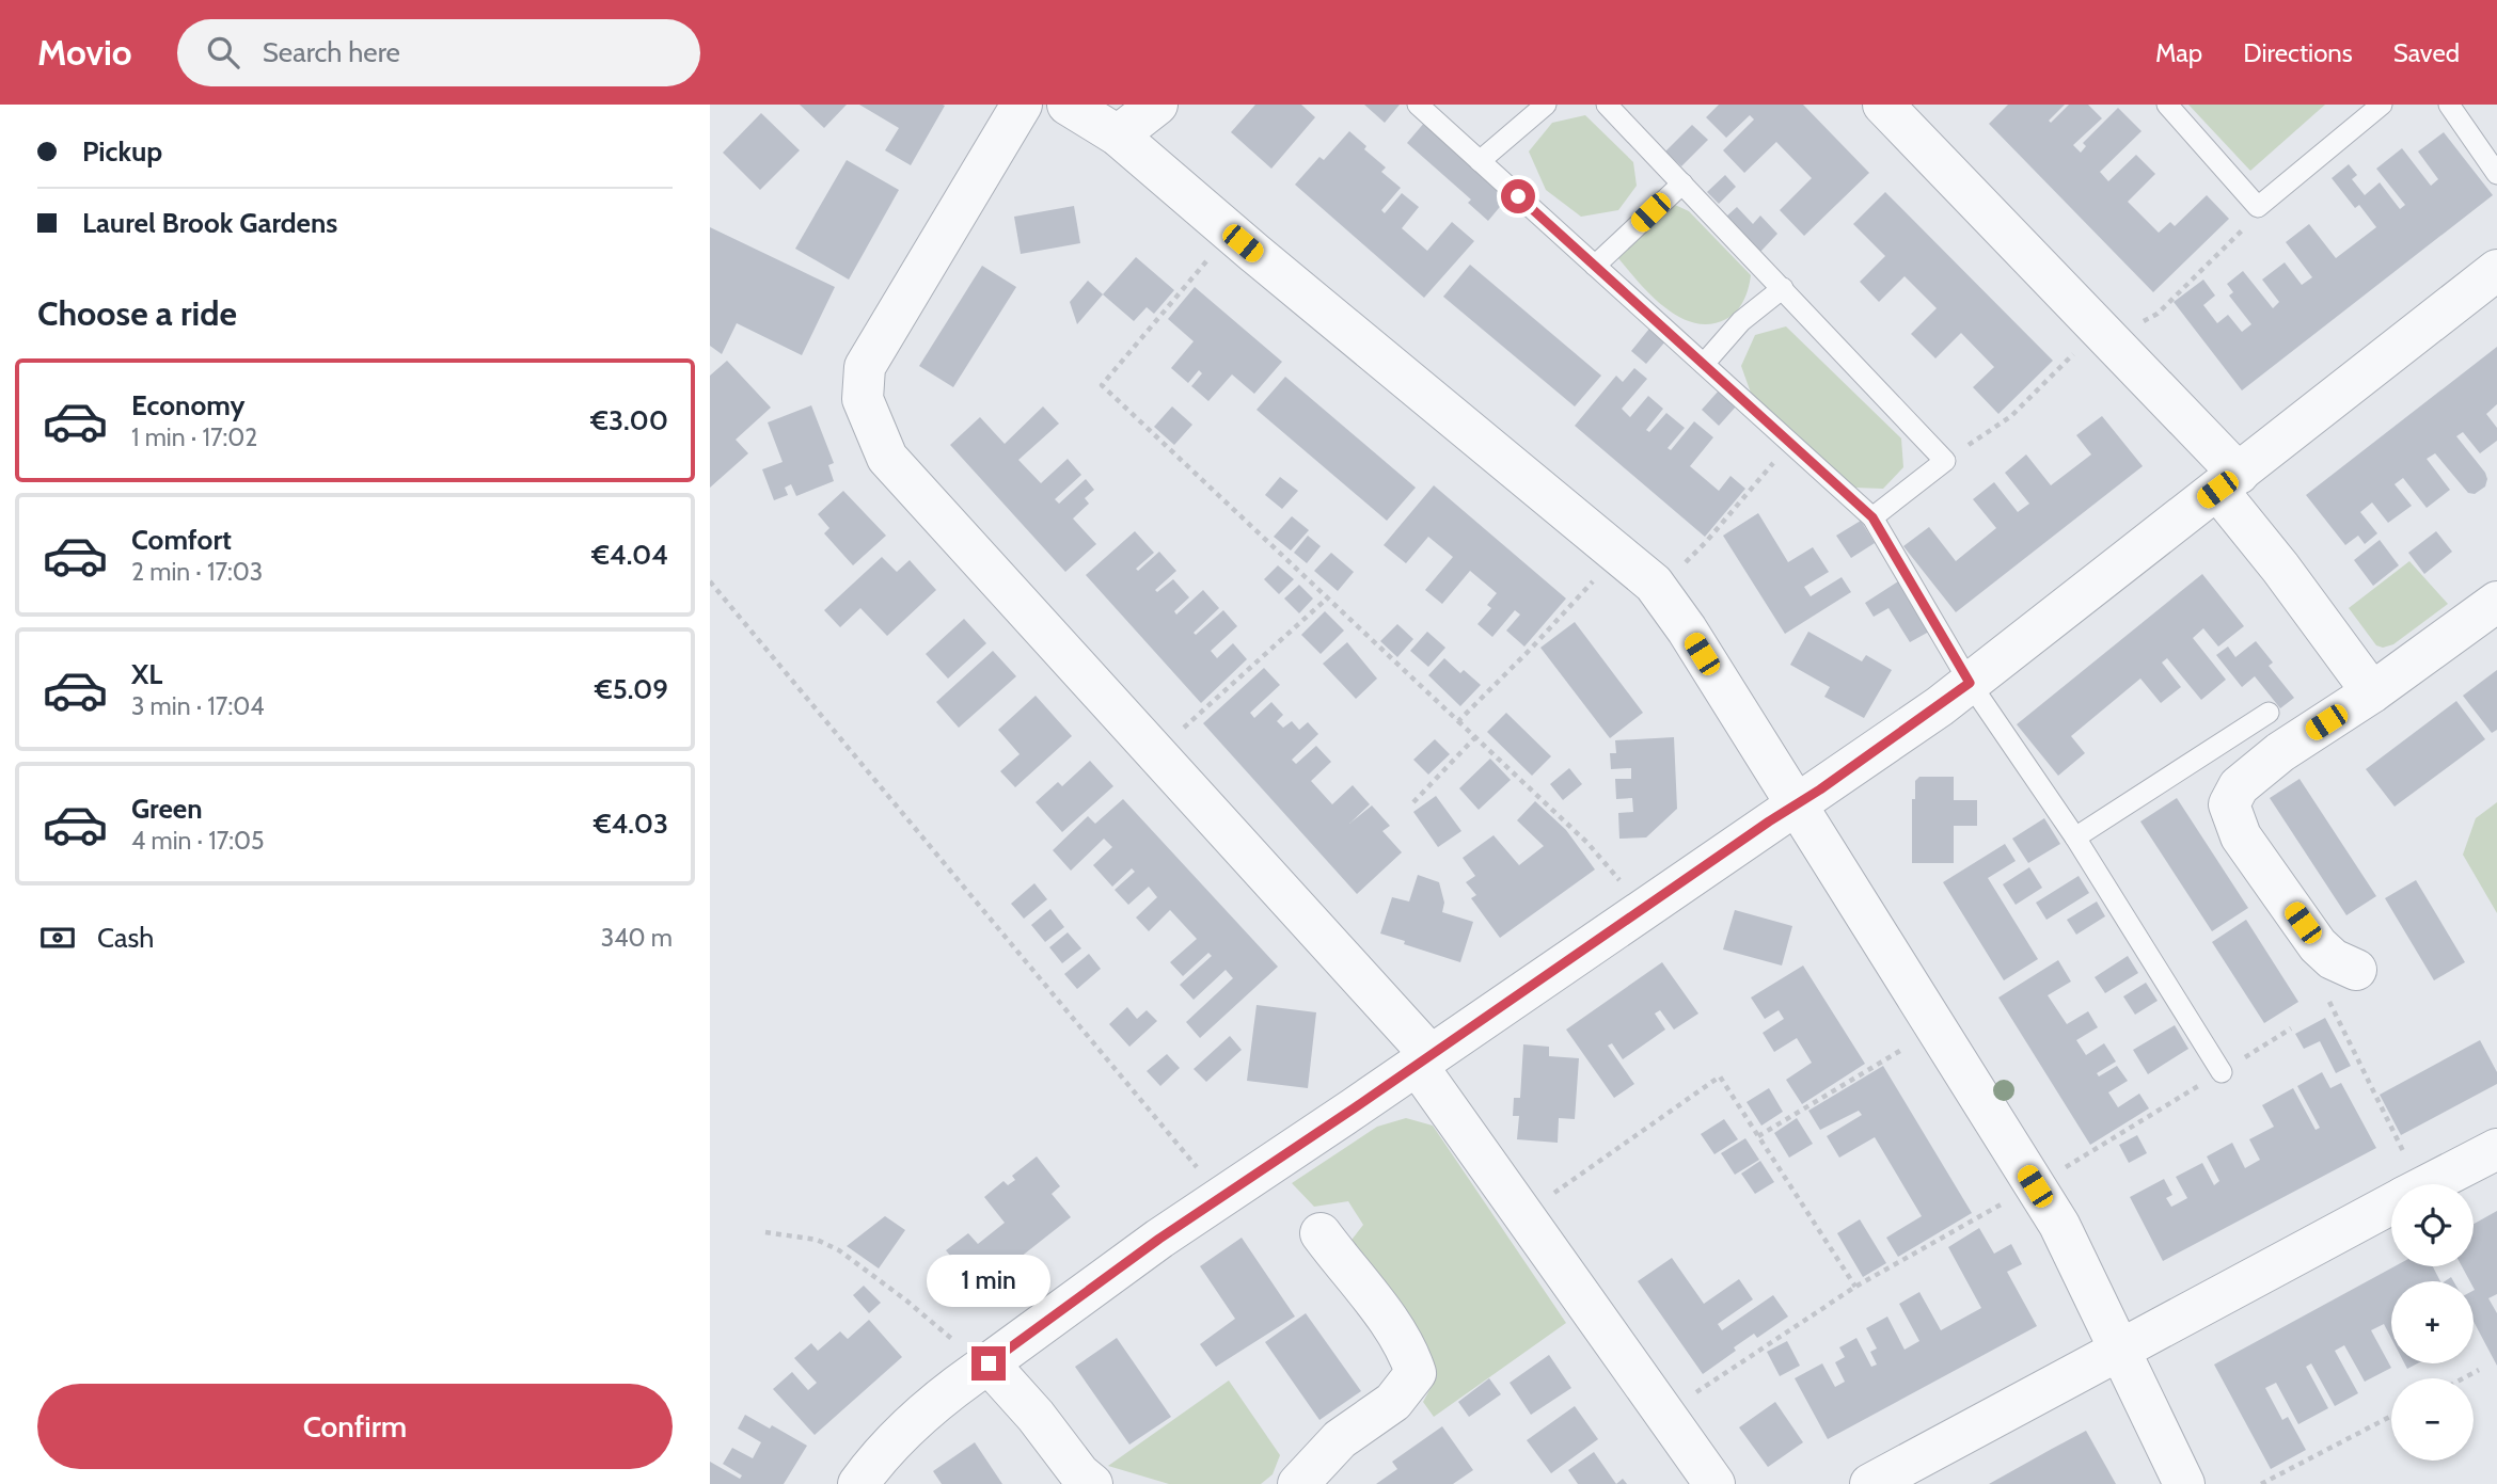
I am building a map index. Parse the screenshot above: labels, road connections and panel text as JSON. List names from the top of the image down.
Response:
{
  "page": {
    "header": "Movio",
    "search": "Search here",
    "nav": ["Map", "Directions", "Saved"],
    "banner": ["Pickup", "Laurel Brook Gardens"],
    "heading": "Choose a ride",
    "list": [
      {
        "name": "Economy",
        "note": "1 min · 17:02",
        "value": "€3.00"
      },
      {
        "name": "Comfort",
        "note": "2 min · 17:03",
        "value": "€4.04"
      },
      {
        "name": "XL",
        "note": "3 min · 17:04",
        "value": "€5.09"
      },
      {
        "name": "Green",
        "note": "4 min · 17:05",
        "value": "€4.03"
      }
    ],
    "pay": ["Cash", "340 m"],
    "map_buttons": ["+", "−"],
    "bubble": "1 min",
    "buttons": "Confirm"
  }
}
